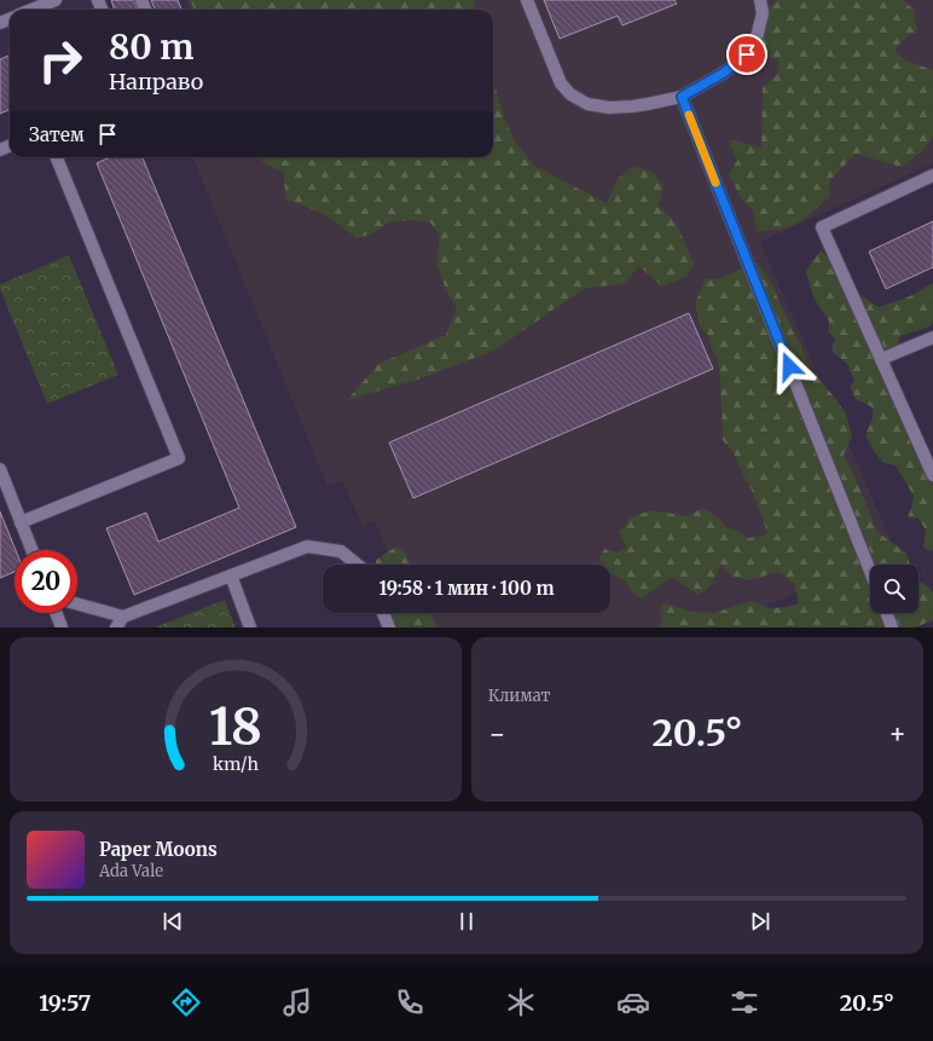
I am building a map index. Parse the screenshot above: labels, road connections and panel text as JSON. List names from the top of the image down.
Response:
{
  "page": {
    "turn": ["80 m", "Направо"],
    "then": "Затем",
    "limit": "20",
    "trip": "19:58 · 1 мин · 100 m",
    "tile": "Климат",
    "heat": ["−", "20.5°", "+"],
    "song": ["Paper Moons", "Ada Vale"],
    "tabs": ["19:57", "20.5°"],
    "gauge": ["18", "km/h"]
  }
}
